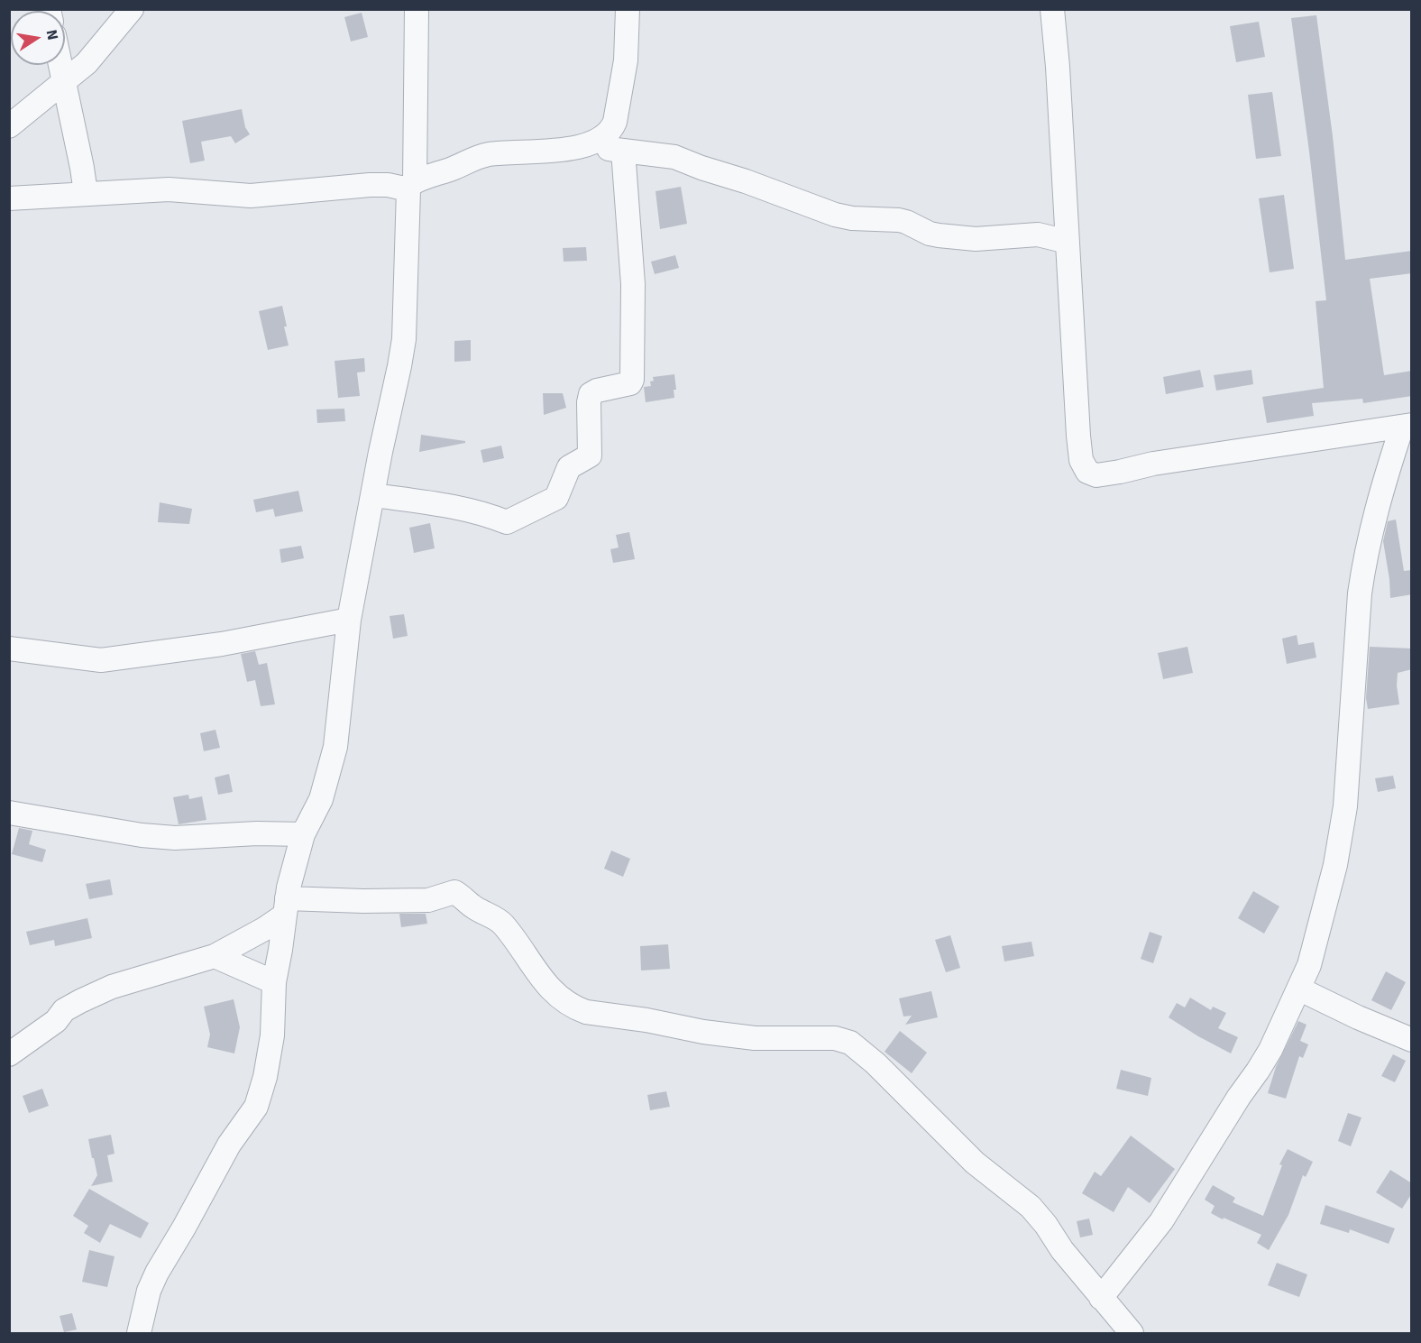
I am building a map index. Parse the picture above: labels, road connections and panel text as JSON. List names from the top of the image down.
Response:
{
  "north": "right"
}
